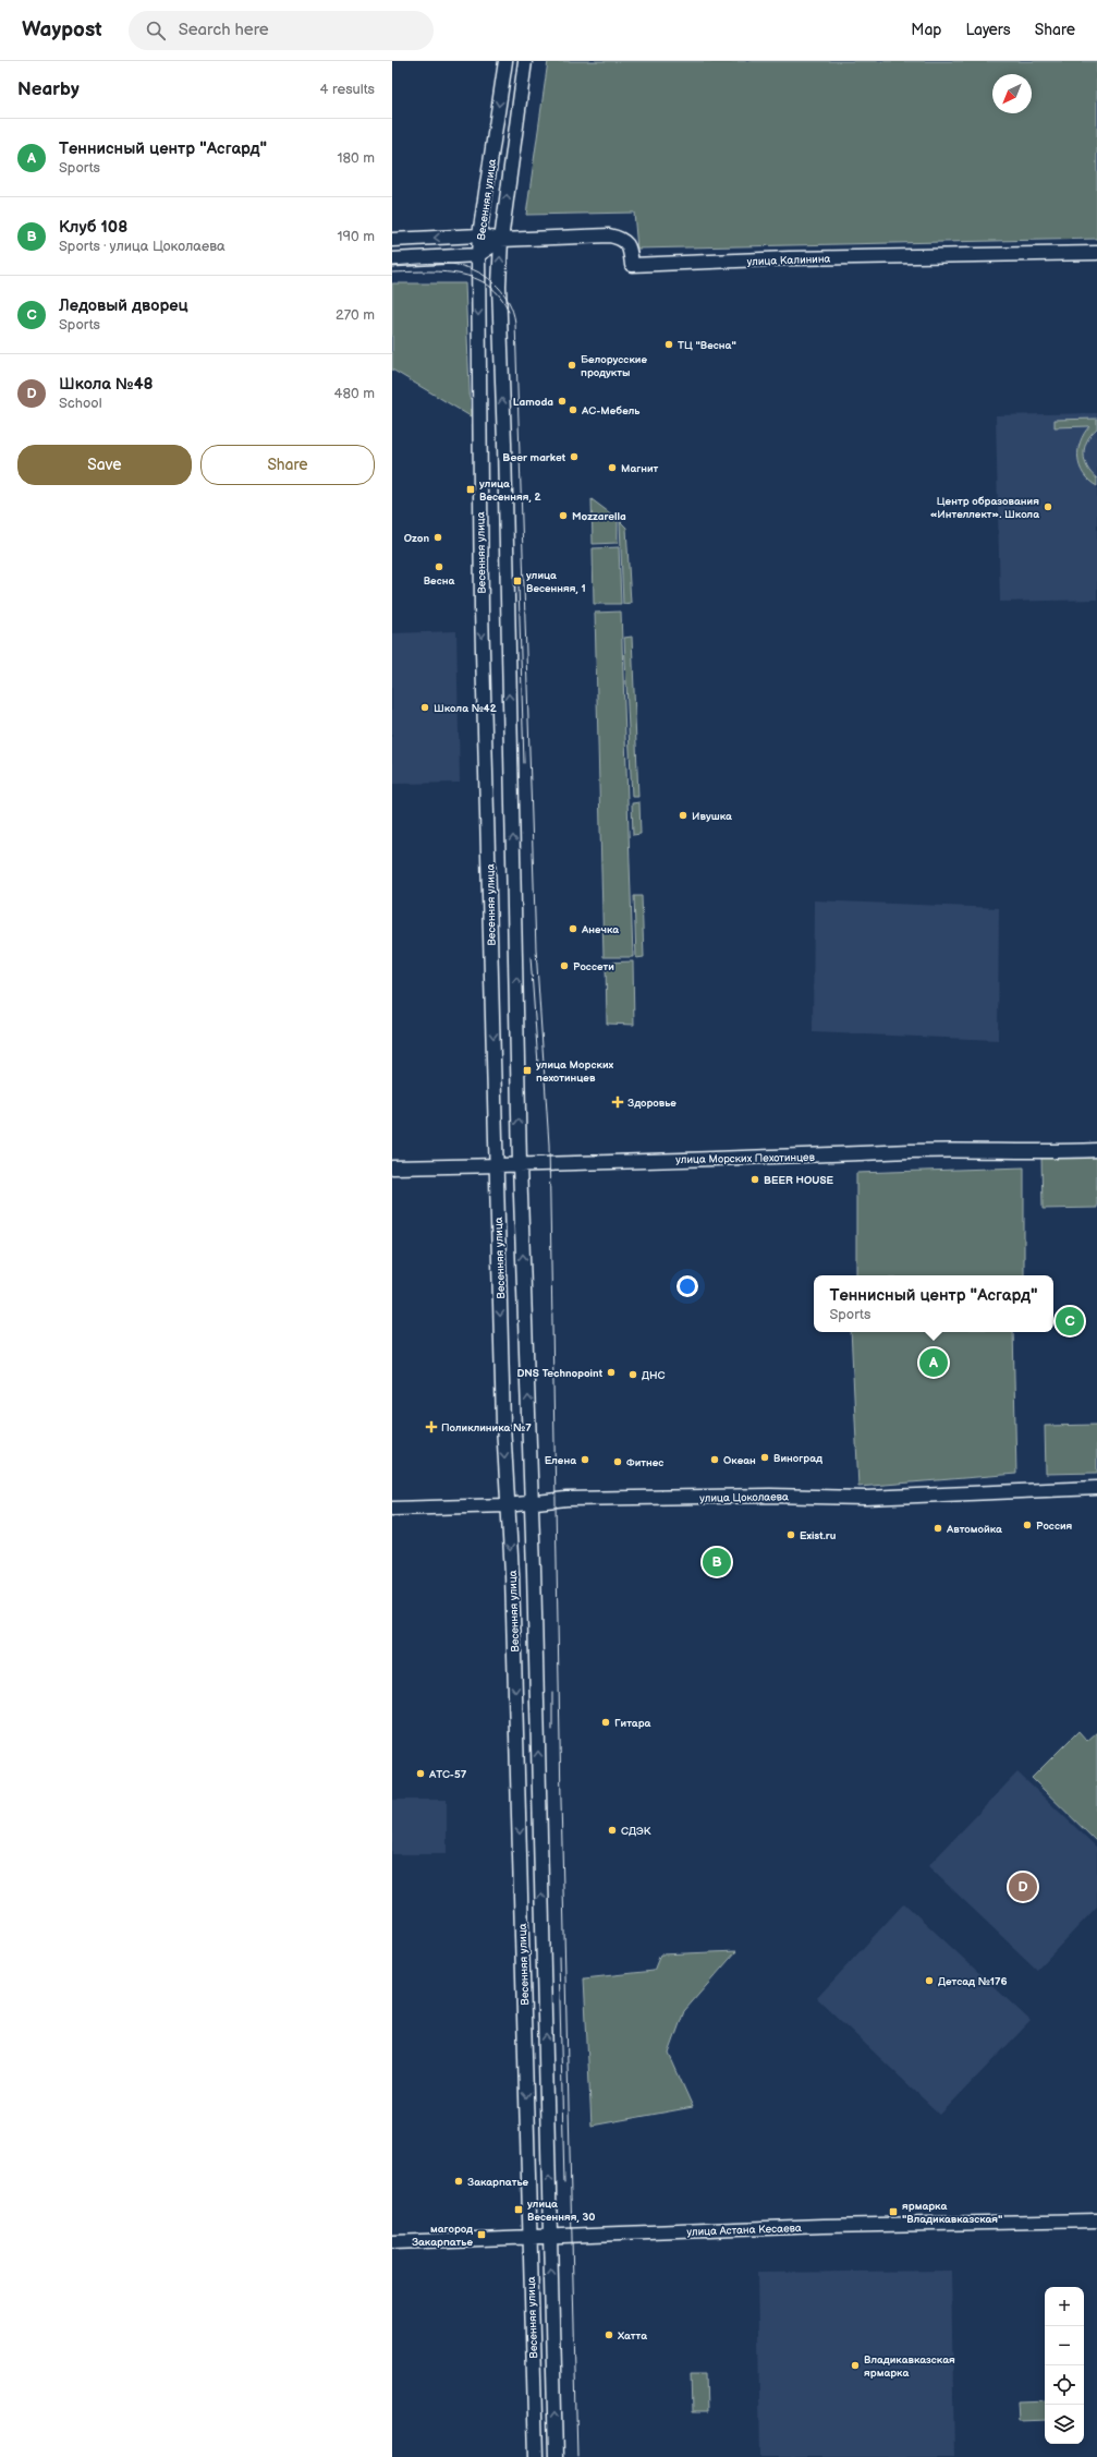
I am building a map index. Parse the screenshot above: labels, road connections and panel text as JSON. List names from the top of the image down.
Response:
{
  "streets": {
    "street": [
      "Весенняя улица",
      "улица Калинина",
      "улица Морских Пехотинцев",
      "улица Цоколаева",
      "улица Астана Кесаева"
    ]
  },
  "crossings": [
    ["Весенняя улица", "улица Калинина"],
    ["Весенняя улица", "улица Морских Пехотинцев"],
    ["Весенняя улица", "улица Цоколаева"],
    ["Весенняя улица", "улица Астана Кесаева"]
  ],
  "places": {
    "other": [
      "ТЦ \"Весна\"",
      "Белорусские продукты",
      "Lamoda",
      "АС-Мебель",
      "Beer market",
      "Магнит",
      "Центр образования «Интеллект». Школа",
      "Mozzarella",
      "Ozon",
      "Весна",
      "Школа №42",
      "Ивушка",
      "Анечка",
      "Россети",
      "BEER HOUSE",
      "DNS Technopoint",
      "ДНС",
      "Виноград",
      "Елена",
      "Океан",
      "Фитнес",
      "Россия",
      "Автомойка",
      "Exist.ru",
      "Гитара",
      "АТС-57",
      "СДЭК",
      "Детсад №176",
      "Закарпатье",
      "Хатта",
      "Владикавказская ярмарка"
    ],
    "transit": [
      "улица Весенняя, 2",
      "улица Весенняя, 1",
      "улица Морских пехотинцев",
      "улица Весенняя, 30",
      "ярмарка \"Владикавказская\"",
      "магород Закарпатье"
    ],
    "health": ["Здоровье", "Поликлиника №7"]
  },
  "north": "bottom left",
  "page": {
    "header": "Waypost",
    "search": "Search here",
    "nav": ["Map", "Layers", "Share"],
    "heading": ["Nearby", "4 results"],
    "list": [
      {
        "mark": "A",
        "name": "Теннисный центр \"Асгард\"",
        "note": "Sports",
        "value": "180 m"
      },
      {
        "mark": "B",
        "name": "Клуб 108",
        "note": "Sports · улица Цоколаева",
        "value": "190 m"
      },
      {
        "mark": "C",
        "name": "Ледовый дворец",
        "note": "Sports",
        "value": "270 m"
      },
      {
        "mark": "D",
        "name": "Школа №48",
        "note": "School",
        "value": "480 m"
      }
    ],
    "buttons": ["Save", "Share"],
    "popup": ["Теннисный центр \"Асгард\"", "Sports"],
    "pins": [
      "C",
      "A",
      "B",
      "D"
    ],
    "map_buttons": ["+", "−"]
  }
}
